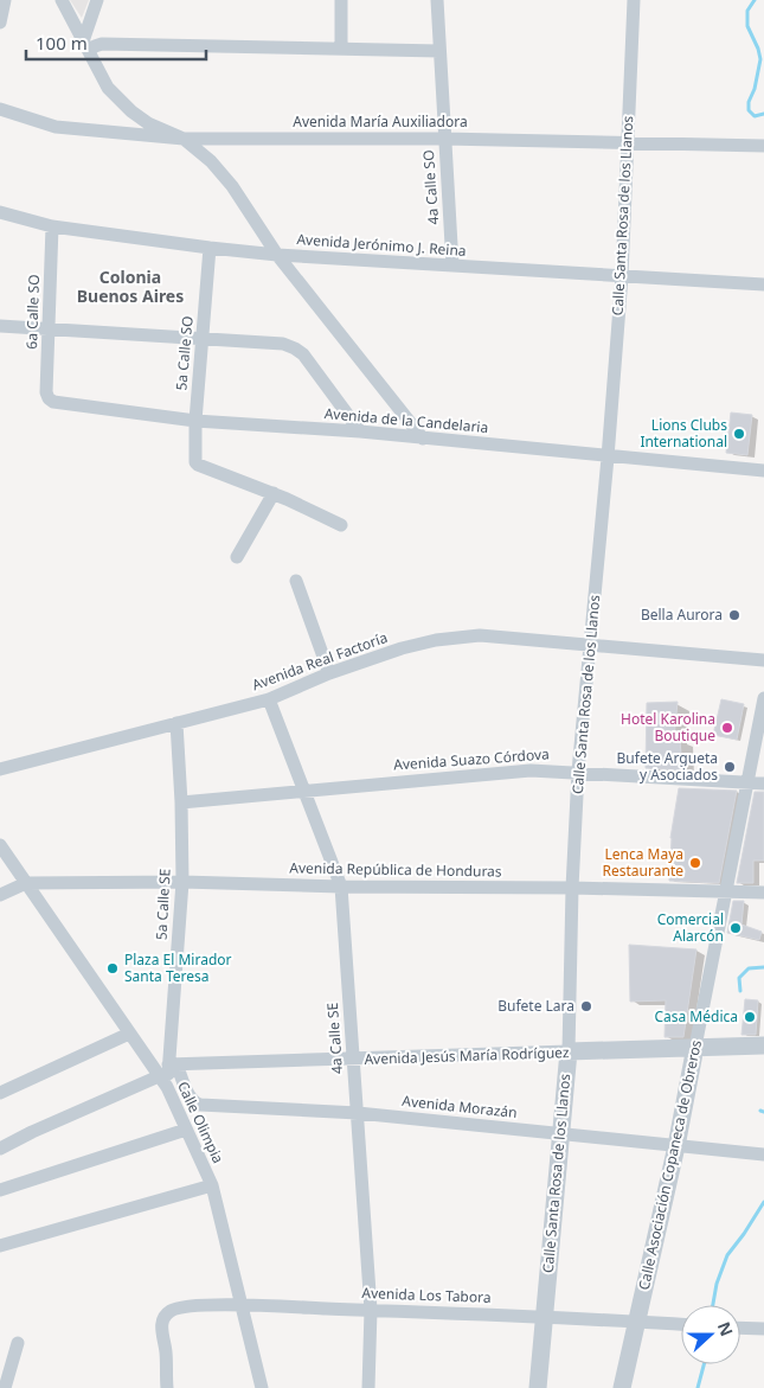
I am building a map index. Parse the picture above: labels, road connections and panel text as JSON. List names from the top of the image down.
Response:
{
  "streets": {
    "street": [
      "Avenida María Auxiliadora",
      "4a Calle SO",
      "Calle Santa Rosa de los Llanos",
      "Avenida Jerónimo J. Reina",
      "6a Calle SO",
      "5a Calle SO",
      "Avenida de la Candelaria",
      "Avenida Real Factoría",
      "Avenida Suazo Córdova",
      "Avenida República de Honduras",
      "5a Calle SE",
      "4a Calle SE",
      "Avenida Jesús María Rodríguez",
      "Avenida Morazán",
      "Calle Olimpia",
      "Calle Asociación Copaneca de Obreros",
      "Avenida Los Tabora"
    ]
  },
  "crossings": [
    ["Avenida María Auxiliadora", "4a Calle SO"],
    ["Avenida María Auxiliadora", "Calle Santa Rosa de los Llanos"],
    ["4a Calle SO", "Avenida Jerónimo J. Reina"],
    ["Calle Santa Rosa de los Llanos", "Avenida Jerónimo J. Reina"],
    ["Calle Santa Rosa de los Llanos", "Avenida de la Candelaria"],
    ["Calle Santa Rosa de los Llanos", "Avenida Real Factoría"],
    ["Calle Santa Rosa de los Llanos", "Avenida Suazo Córdova"],
    ["Calle Santa Rosa de los Llanos", "Avenida República de Honduras"],
    ["Calle Santa Rosa de los Llanos", "Avenida Jesús María Rodríguez"],
    ["Calle Santa Rosa de los Llanos", "Avenida Morazán"],
    ["Calle Santa Rosa de los Llanos", "Avenida Los Tabora"],
    ["Avenida Jerónimo J. Reina", "6a Calle SO"],
    ["Avenida Jerónimo J. Reina", "5a Calle SO"],
    ["6a Calle SO", "Avenida de la Candelaria"],
    ["5a Calle SO", "Avenida de la Candelaria"],
    ["Avenida Real Factoría", "5a Calle SE"],
    ["Avenida Real Factoría", "4a Calle SE"],
    ["Avenida Suazo Córdova", "5a Calle SE"],
    ["Avenida Suazo Córdova", "4a Calle SE"],
    ["Avenida Suazo Córdova", "Calle Asociación Copaneca de Obreros"],
    ["Avenida República de Honduras", "5a Calle SE"],
    ["Avenida República de Honduras", "4a Calle SE"],
    ["Avenida República de Honduras", "Calle Olimpia"],
    ["Avenida República de Honduras", "Calle Asociación Copaneca de Obreros"],
    ["5a Calle SE", "Avenida Jesús María Rodríguez"],
    ["5a Calle SE", "Avenida Morazán"],
    ["5a Calle SE", "Calle Olimpia"],
    ["4a Calle SE", "Avenida Jesús María Rodríguez"],
    ["4a Calle SE", "Avenida Morazán"],
    ["4a Calle SE", "Avenida Los Tabora"],
    ["Avenida Jesús María Rodríguez", "Avenida Morazán"],
    ["Avenida Jesús María Rodríguez", "Calle Asociación Copaneca de Obreros"],
    ["Avenida Morazán", "Calle Asociación Copaneca de Obreros"],
    ["Calle Olimpia", "Avenida Los Tabora"],
    ["Calle Asociación Copaneca de Obreros", "Avenida Los Tabora"]
  ],
  "districts": ["Colonia Buenos Aires"],
  "places": [
    "Lions Clubs International",
    "Bella Aurora",
    "Hotel Karolina Boutique",
    "Bufete Argueta y Asociados",
    "Lenca Maya Restaurante",
    "Comercial Alarcón",
    "Plaza El Mirador Santa Teresa",
    "Bufete Lara",
    "Casa Médica"
  ],
  "scale_bar": "100 m",
  "north": "right"
}
